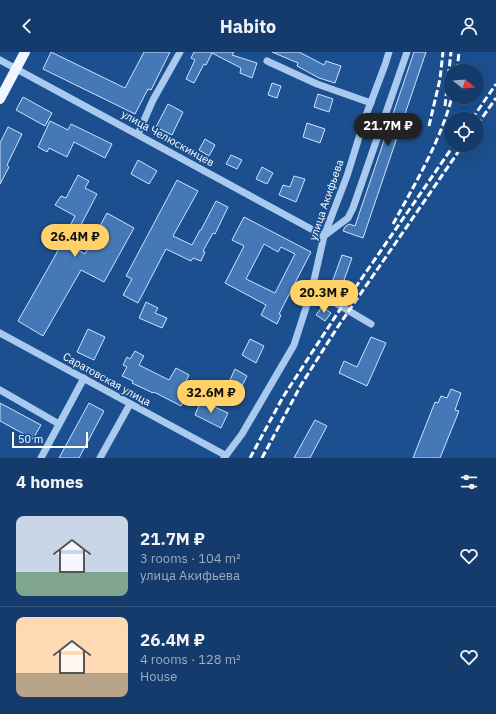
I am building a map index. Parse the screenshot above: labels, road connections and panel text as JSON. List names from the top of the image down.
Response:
{
  "streets": {
    "street": ["улица Челюскинцев", "улица Акифьева", "Саратовская улица"]
  },
  "crossings": [
    ["улица Челюскинцев", "улица Акифьева"],
    ["улица Акифьева", "Саратовская улица"]
  ],
  "scale_bar": "50 m",
  "north": "right",
  "page": {
    "header": "Habito",
    "price": [
      "21.7M ₽",
      "26.4M ₽",
      "20.3M ₽",
      "32.6M ₽"
    ],
    "scale": "50 m",
    "heading": "4 homes",
    "list": [
      {
        "name": "21.7M ₽",
        "note": "3 rooms · 104 m² · улица Акифьева"
      },
      {
        "name": "26.4M ₽",
        "note": "4 rooms · 128 m² · House"
      }
    ]
  }
}
